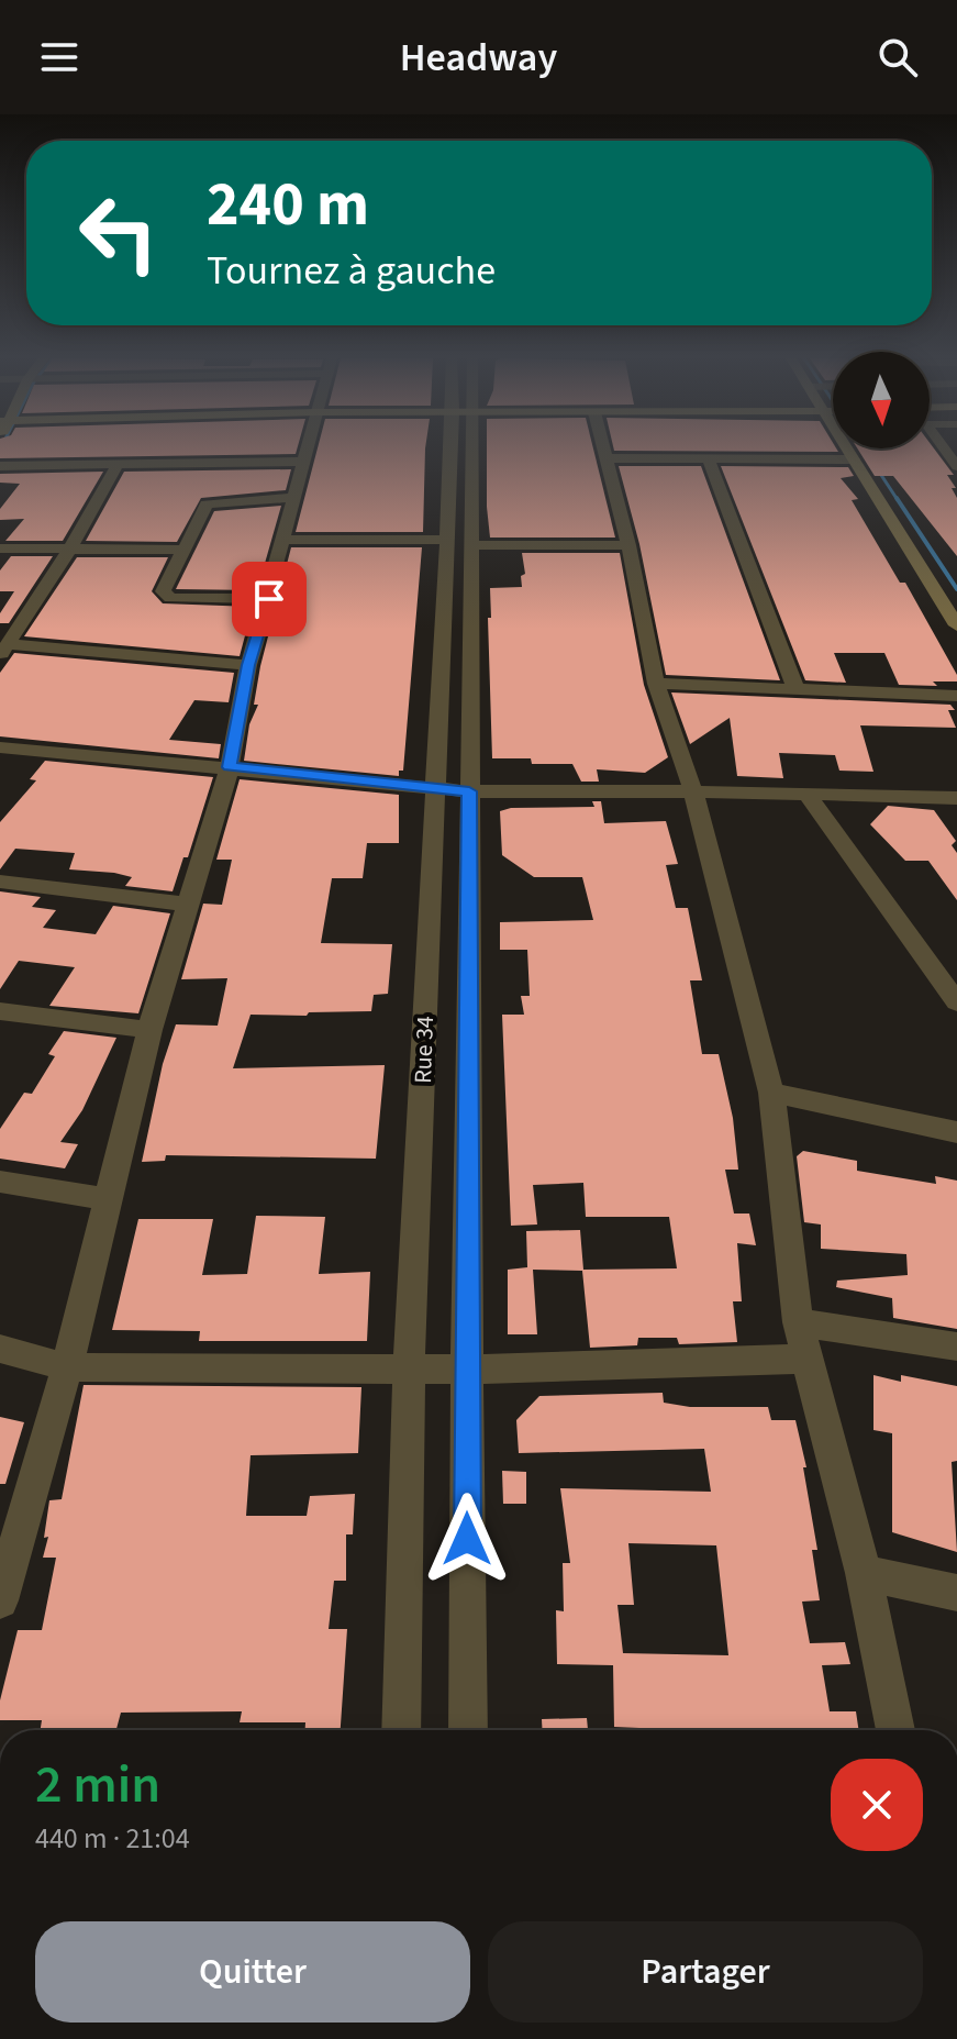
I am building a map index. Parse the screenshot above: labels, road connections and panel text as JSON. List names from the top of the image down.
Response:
{
  "streets": {
    "street": ["Rue 34"]
  },
  "north": "bottom",
  "page": {
    "header": "Headway",
    "turn": ["240 m", "Tournez à gauche"],
    "heading": ["2 min", "440 m · 21:04"],
    "buttons": ["Quitter", "Partager"]
  }
}
